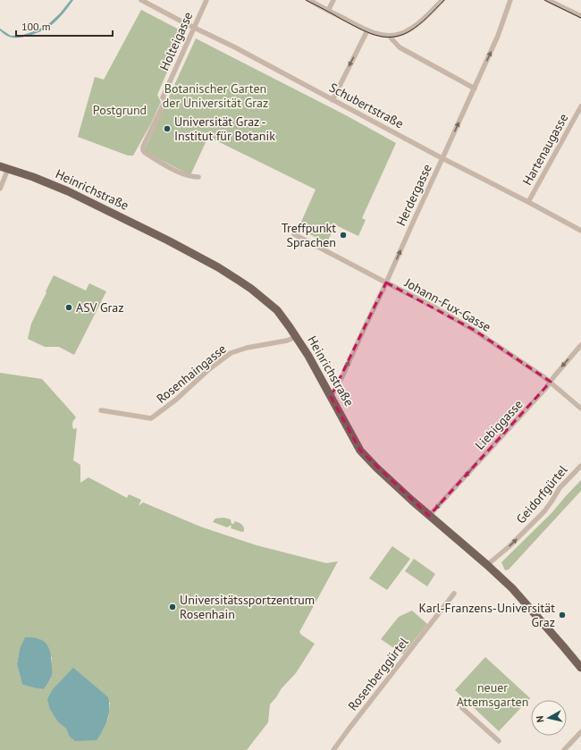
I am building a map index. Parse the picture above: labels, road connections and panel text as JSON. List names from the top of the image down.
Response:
{
  "streets": {
    "main road": ["Heinrichstraße"],
    "street": [
      "Holteigasse",
      "Schubertstraße",
      "Hartenaugasse",
      "Herdergasse",
      "Johann-Fux-Gasse",
      "Rosenhaingasse",
      "Liebiggasse",
      "Geidorfgürtel",
      "Rosenberggürtel"
    ]
  },
  "crossings": [
    ["Holteigasse", "Schubertstraße"],
    ["Schubertstraße", "Hartenaugasse"],
    ["Schubertstraße", "Herdergasse"],
    ["Heinrichstraße", "Herdergasse"],
    ["Heinrichstraße", "Rosenhaingasse"],
    ["Heinrichstraße", "Liebiggasse"],
    ["Heinrichstraße", "Geidorfgürtel"],
    ["Herdergasse", "Johann-Fux-Gasse"],
    ["Johann-Fux-Gasse", "Liebiggasse"]
  ],
  "one_way": ["Herdergasse", "Liebiggasse", "Geidorfgürtel"],
  "parks": ["Botanischer Garten der Universität Graz", "Postgrund", "neuer Attemsgarten"],
  "places": [
    "Universität Graz - Institut für Botanik",
    "Treffpunkt Sprachen",
    "ASV Graz",
    "Universitätssportzentrum Rosenhain",
    "Karl-Franzens-Universität Graz"
  ],
  "scale_bar": "100 m",
  "north": "left"
}
